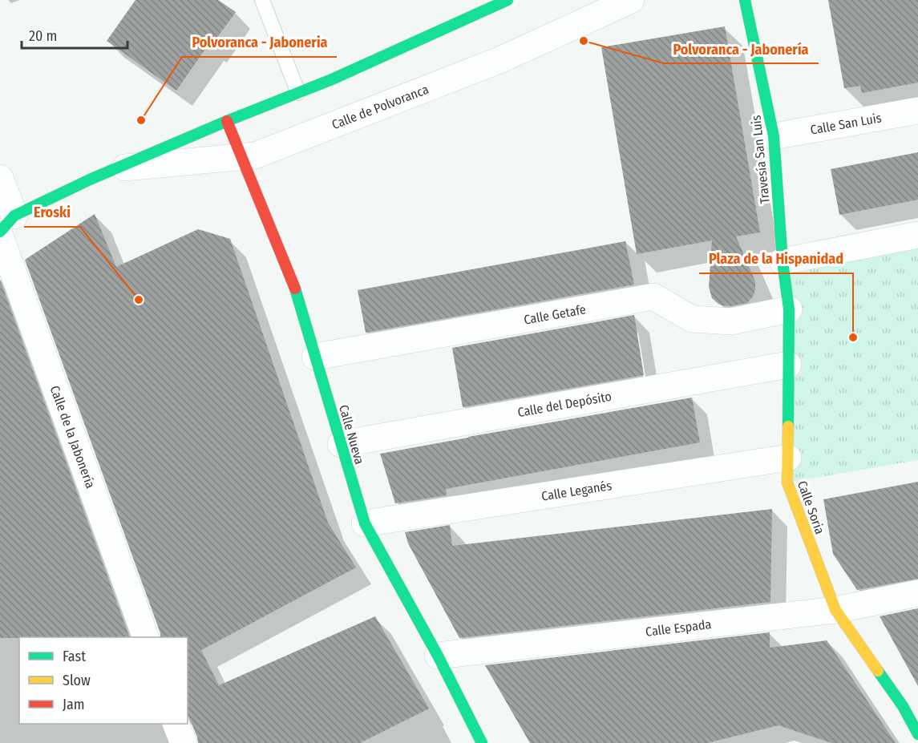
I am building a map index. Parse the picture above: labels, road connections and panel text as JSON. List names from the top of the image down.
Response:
{
  "streets": {
    "street": [
      "Calle de Polvoranca",
      "Calle San Luis",
      "Travesía San Luis",
      "Calle Getafe",
      "Calle del Depósito",
      "Calle Nueva",
      "Calle de la Jabonería",
      "Calle Leganés",
      "Calle Soria",
      "Calle Espada"
    ]
  },
  "crossings": [
    ["Calle de Polvoranca", "Calle Nueva"],
    ["Calle de Polvoranca", "Calle de la Jabonería"],
    ["Calle San Luis", "Travesía San Luis"],
    ["Travesía San Luis", "Calle Soria"],
    ["Calle Getafe", "Calle Nueva"],
    ["Calle Getafe", "Calle Soria"],
    ["Calle del Depósito", "Calle Nueva"],
    ["Calle del Depósito", "Calle Soria"],
    ["Calle Nueva", "Calle Leganés"],
    ["Calle Nueva", "Calle Espada"],
    ["Calle Leganés", "Calle Soria"],
    ["Calle Soria", "Calle Espada"]
  ],
  "places": [
    "Polvoranca - Jabonería",
    "Polvoranca - Jaboneria",
    "Eroski",
    "Plaza de la Hispanidad"
  ],
  "legend": ["Fast", "Slow", "Jam"],
  "scale_bar": "20 m"
}
